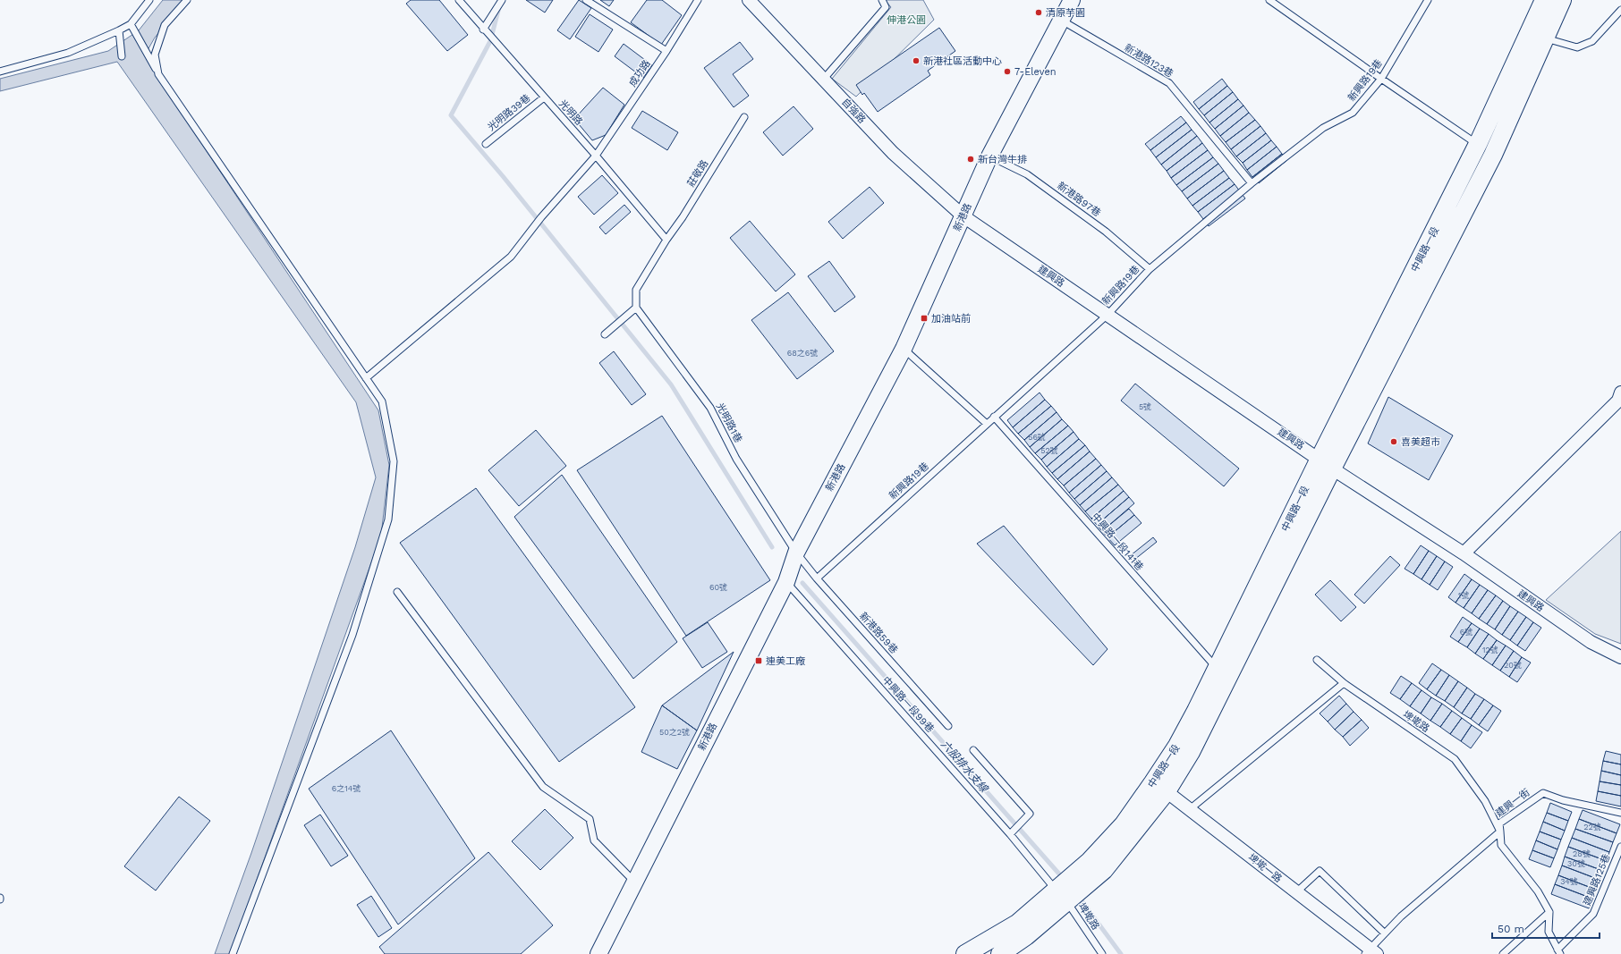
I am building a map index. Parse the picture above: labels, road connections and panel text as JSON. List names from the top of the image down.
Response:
{
  "streets": {
    "main road": ["中興路一段"],
    "street": [
      "自強路",
      "新港路",
      "建興路",
      "埤墘一路"
    ],
    "lane": [
      "新港路123巷",
      "成功路",
      "新興路19巷",
      "光明路39巷",
      "光明路",
      "莊敬路",
      "新港路97巷",
      "光明路1巷",
      "中興路一段141巷",
      "新港路59巷",
      "中興路一段99巷",
      "埤墘路",
      "建興一街",
      "建興路125巷"
    ]
  },
  "crossings": [
    ["新港路123巷", "新興路19巷"],
    ["新港路123巷", "新港路"],
    ["成功路", "光明路"],
    ["新興路19巷", "新港路97巷"],
    ["新興路19巷", "建興路"],
    ["新興路19巷", "中興路一段141巷"],
    ["新興路19巷", "新港路59巷"],
    ["自強路", "新港路"],
    ["自強路", "建興路"],
    ["光明路39巷", "光明路"],
    ["光明路", "莊敬路"],
    ["新港路97巷", "新港路"],
    ["新港路", "建興路"],
    ["新港路", "光明路1巷"],
    ["新港路", "新港路59巷"],
    ["新港路", "中興路一段99巷"],
    ["中興路一段", "建興路"],
    ["中興路一段", "中興路一段141巷"],
    ["中興路一段", "中興路一段99巷"],
    ["中興路一段", "埤墘路"],
    ["中興路一段", "埤墘一路"],
    ["光明路1巷", "新港路59巷"],
    ["中興路一段99巷", "埤墘路"],
    ["埤墘路", "建興一街"]
  ],
  "water": ["六股排水支線"],
  "parks": ["伸港公園"],
  "places": {
    "other": [
      "清原芋園",
      "新港社區活動中心",
      "7-Eleven",
      "新台灣牛排",
      "喜美超市"
    ],
    "transit": ["加油站前", "連美工廠"]
  },
  "house_numbers": [
    "68之6號",
    "5號",
    "56號",
    "52號",
    "60號",
    "1號",
    "6號",
    "12號",
    "20號",
    "50之2號",
    "6之14號",
    "22號",
    "28號",
    "30號",
    "34號"
  ],
  "scale_bar": "50 m"
}
